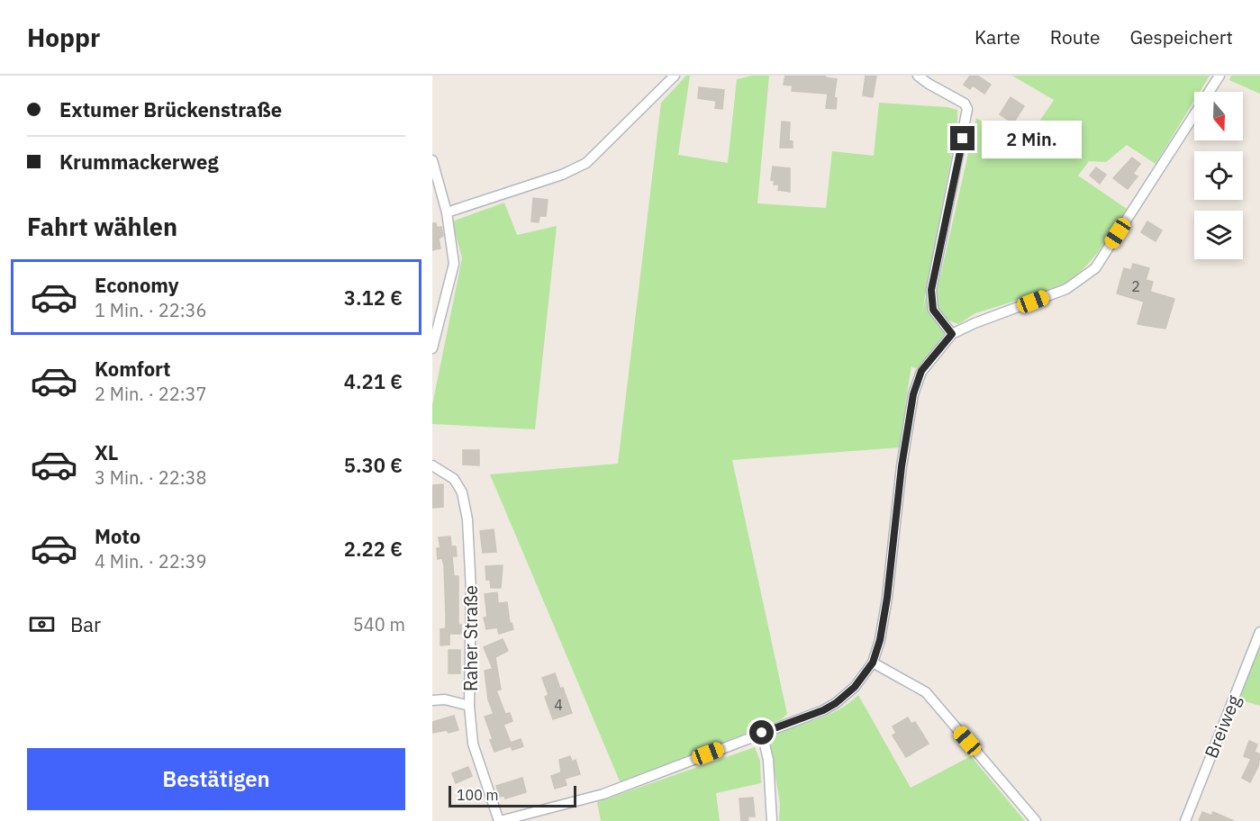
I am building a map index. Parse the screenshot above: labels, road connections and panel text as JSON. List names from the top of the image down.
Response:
{
  "streets": {
    "street": ["Raher Straße", "Breiweg"]
  },
  "house_numbers": ["2", "4"],
  "scale_bar": "100 m",
  "north": "bottom",
  "page": {
    "header": "Hoppr",
    "nav": ["Karte", "Route", "Gespeichert"],
    "banner": ["Extumer Brückenstraße", "Krummackerweg"],
    "bubble": "2 Min.",
    "heading": "Fahrt wählen",
    "list": [
      {
        "name": "Economy",
        "note": "1 Min. · 22:36",
        "value": "3.12 €"
      },
      {
        "name": "Komfort",
        "note": "2 Min. · 22:37",
        "value": "4.21 €"
      },
      {
        "name": "XL",
        "note": "3 Min. · 22:38",
        "value": "5.30 €"
      },
      {
        "name": "Moto",
        "note": "4 Min. · 22:39",
        "value": "2.22 €"
      }
    ],
    "pay": ["Bar", "540 m"],
    "buttons": "Bestätigen",
    "scale": "100 m"
  }
}
